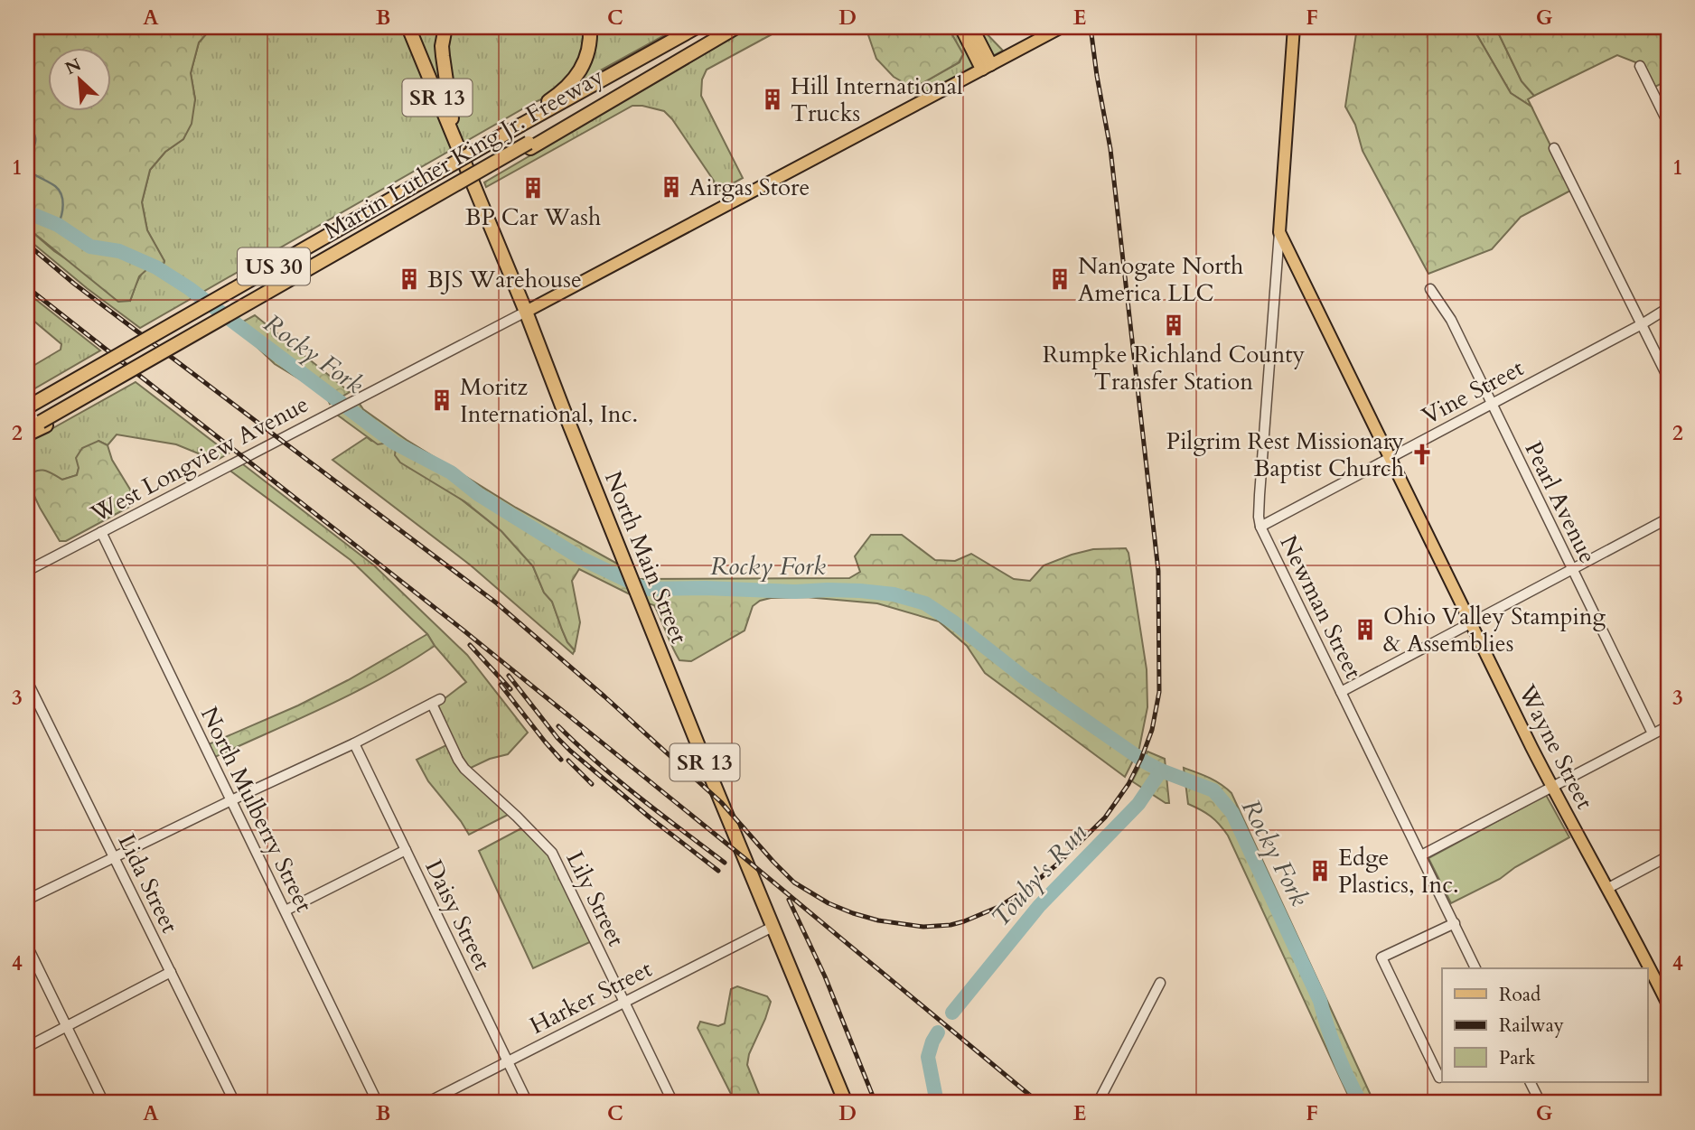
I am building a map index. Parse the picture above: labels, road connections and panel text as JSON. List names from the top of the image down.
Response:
{
  "streets": {
    "highway": [
      "SR 13",
      "Martin Luther King Jr. Freeway",
      "US 30",
      "North Main Street"
    ],
    "main road": ["Wayne Street"],
    "street": [
      "Vine Street",
      "West Longview Avenue",
      "Pearl Avenue",
      "Newman Street",
      "North Mulberry Street",
      "Lida Street",
      "Lily Street",
      "Daisy Street",
      "Harker Street"
    ]
  },
  "crossings": [
    ["Vine Street", "Pearl Avenue"],
    ["Vine Street", "Newman Street"],
    ["Vine Street", "Wayne Street"],
    ["West Longview Avenue", "North Main Street"],
    ["West Longview Avenue", "North Mulberry Street"],
    ["North Main Street", "Harker Street"],
    ["Newman Street", "Wayne Street"],
    ["Lily Street", "Daisy Street"],
    ["Lily Street", "Harker Street"],
    ["Daisy Street", "Harker Street"]
  ],
  "water": ["Rocky Fork", "Touby's Run"],
  "places": {
    "building": [
      "Hill International Trucks",
      "Airgas Store",
      "BP Car Wash",
      "BJS Warehouse",
      "Nanogate North America LLC",
      "Rumpke Richland County Transfer Station",
      "Moritz International, Inc.",
      "Ohio Valley Stamping & Assemblies",
      "Edge Plastics, Inc."
    ],
    "church": ["Pilgrim Rest Missionary Baptist Church"]
  },
  "legend": ["Road", "Railway", "Park"],
  "north": "top left",
  "grid": {
    "columns": [
      "A",
      "B",
      "C",
      "D",
      "E",
      "F",
      "G"
    ],
    "rows": [
      "1",
      "2",
      "3",
      "4"
    ]
  }
}
